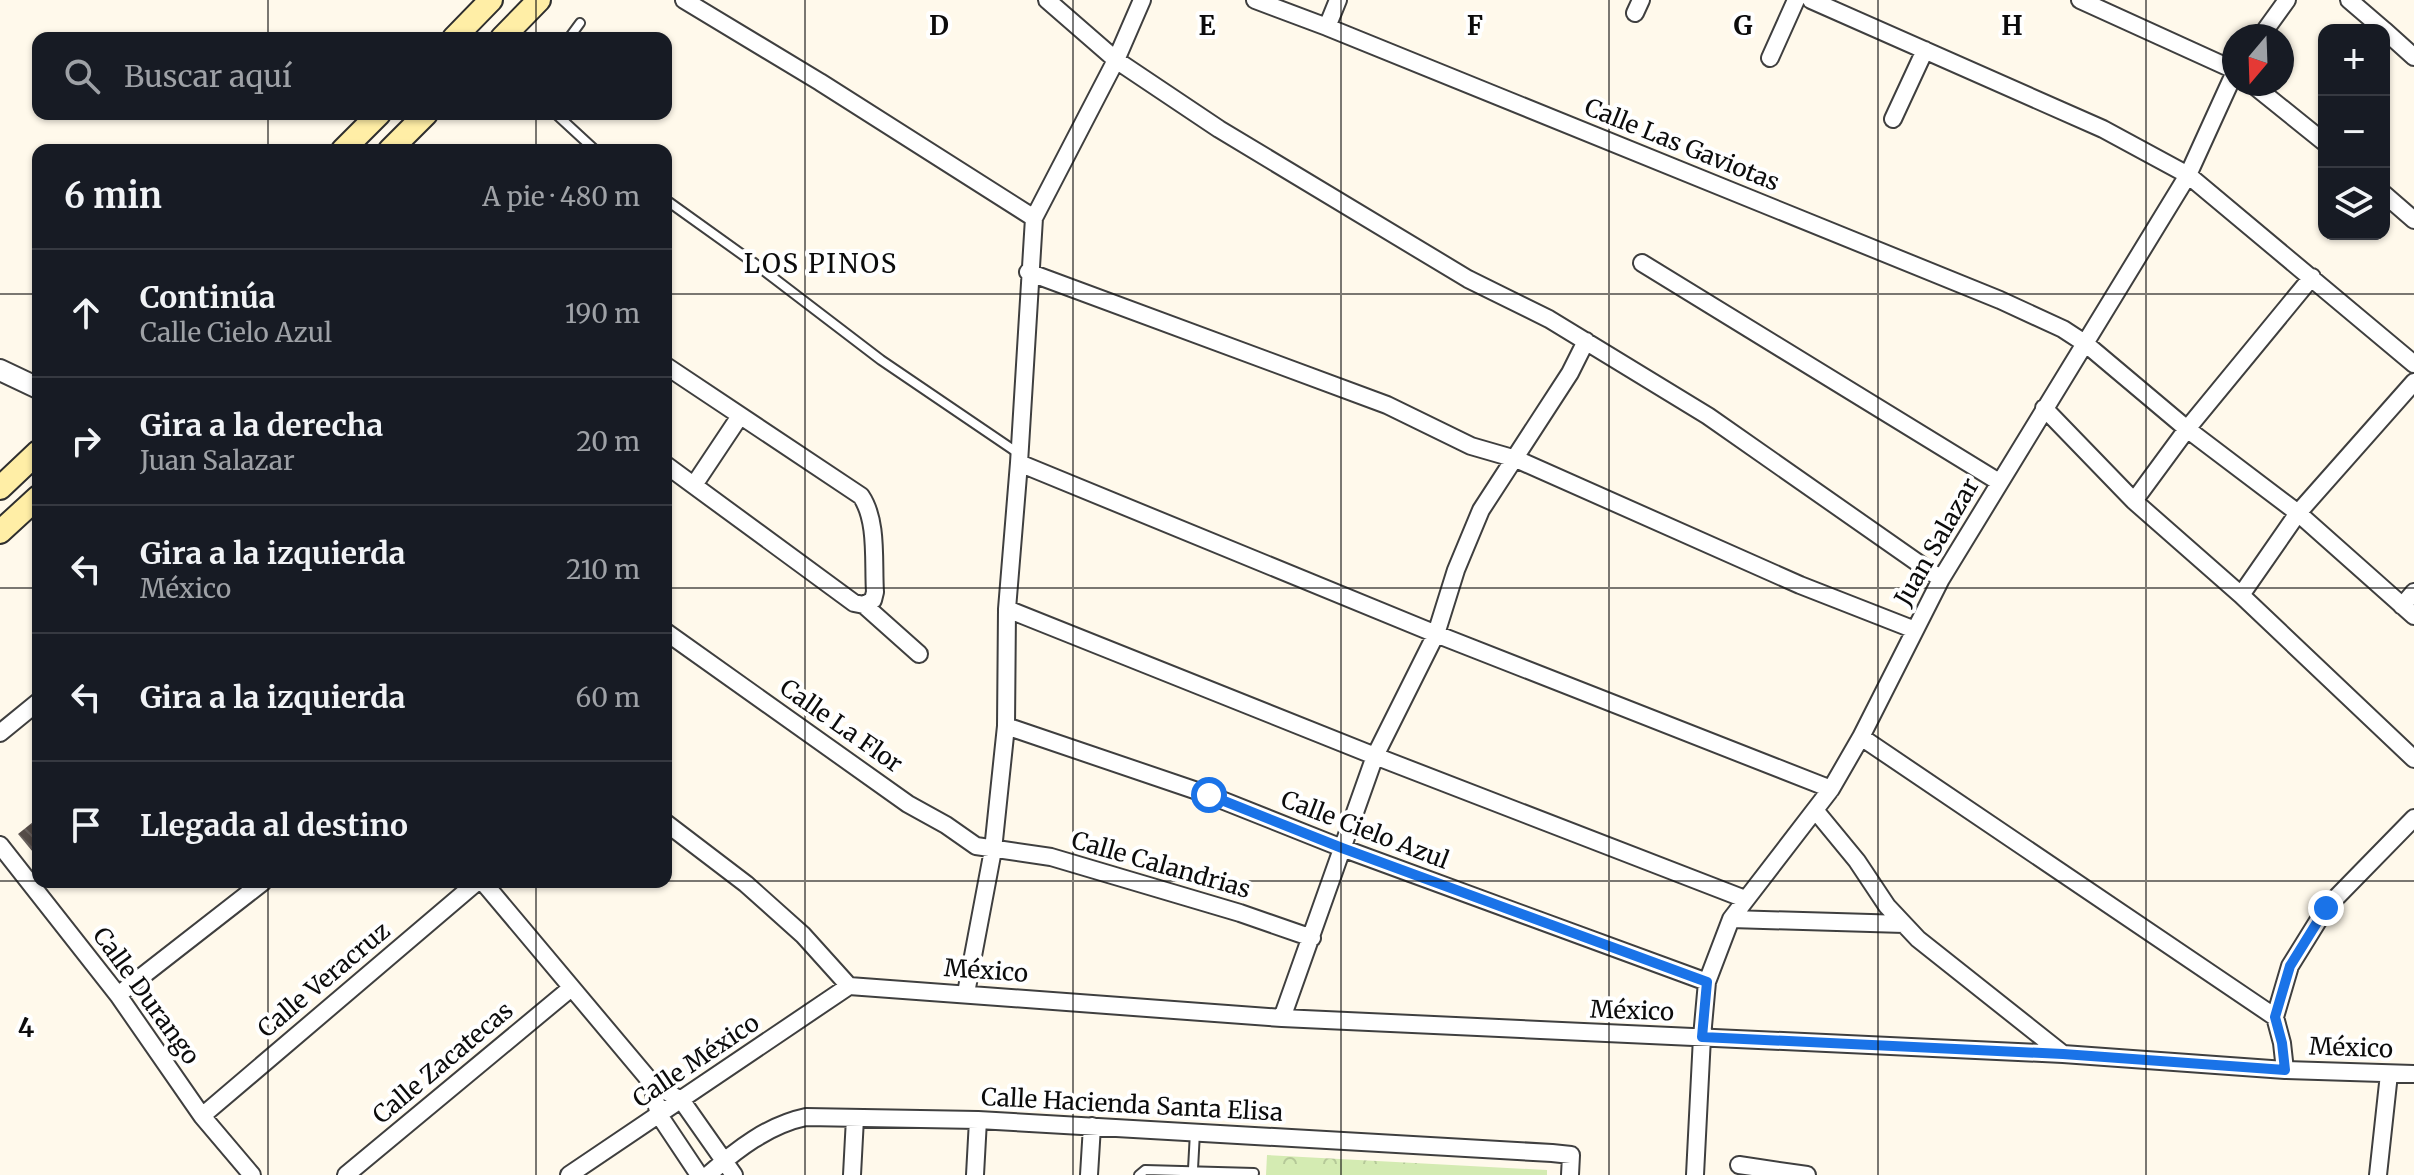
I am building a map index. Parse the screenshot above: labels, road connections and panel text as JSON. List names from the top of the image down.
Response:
{
  "streets": {
    "street": [
      "Calle Las Gaviotas",
      "Juan Salazar",
      "Calle La Flor",
      "Calle Cielo Azul",
      "Calle Calandrias",
      "México",
      "Calle Veracruz",
      "Calle Durango",
      "Calle México",
      "Calle Zacatecas",
      "Calle Hacienda Santa Elisa"
    ]
  },
  "crossings": [
    ["Calle Las Gaviotas", "Juan Salazar"],
    ["Juan Salazar", "Calle Cielo Azul"],
    ["Juan Salazar", "México"],
    ["Calle La Flor", "Calle Calandrias"],
    ["México", "Calle México"],
    ["Calle Veracruz", "Calle Durango"]
  ],
  "districts": ["LOS PINOS"],
  "north": "bottom",
  "page": {
    "map_buttons": ["+", "−"],
    "search": "Buscar aquí",
    "heading": ["6 min", "A pie · 480 m"],
    "list": [
      ["Continúa", "Calle Cielo Azul", "190 m"],
      ["Gira a la derecha", "Juan Salazar", "20 m"],
      ["Gira a la izquierda", "México", "210 m"],
      ["Gira a la izquierda", "60 m"],
      "Llegada al destino"
    ]
  },
  "grid": {
    "columns": [
      "D",
      "E",
      "F",
      "G",
      "H"
    ],
    "rows": ["4"]
  }
}
